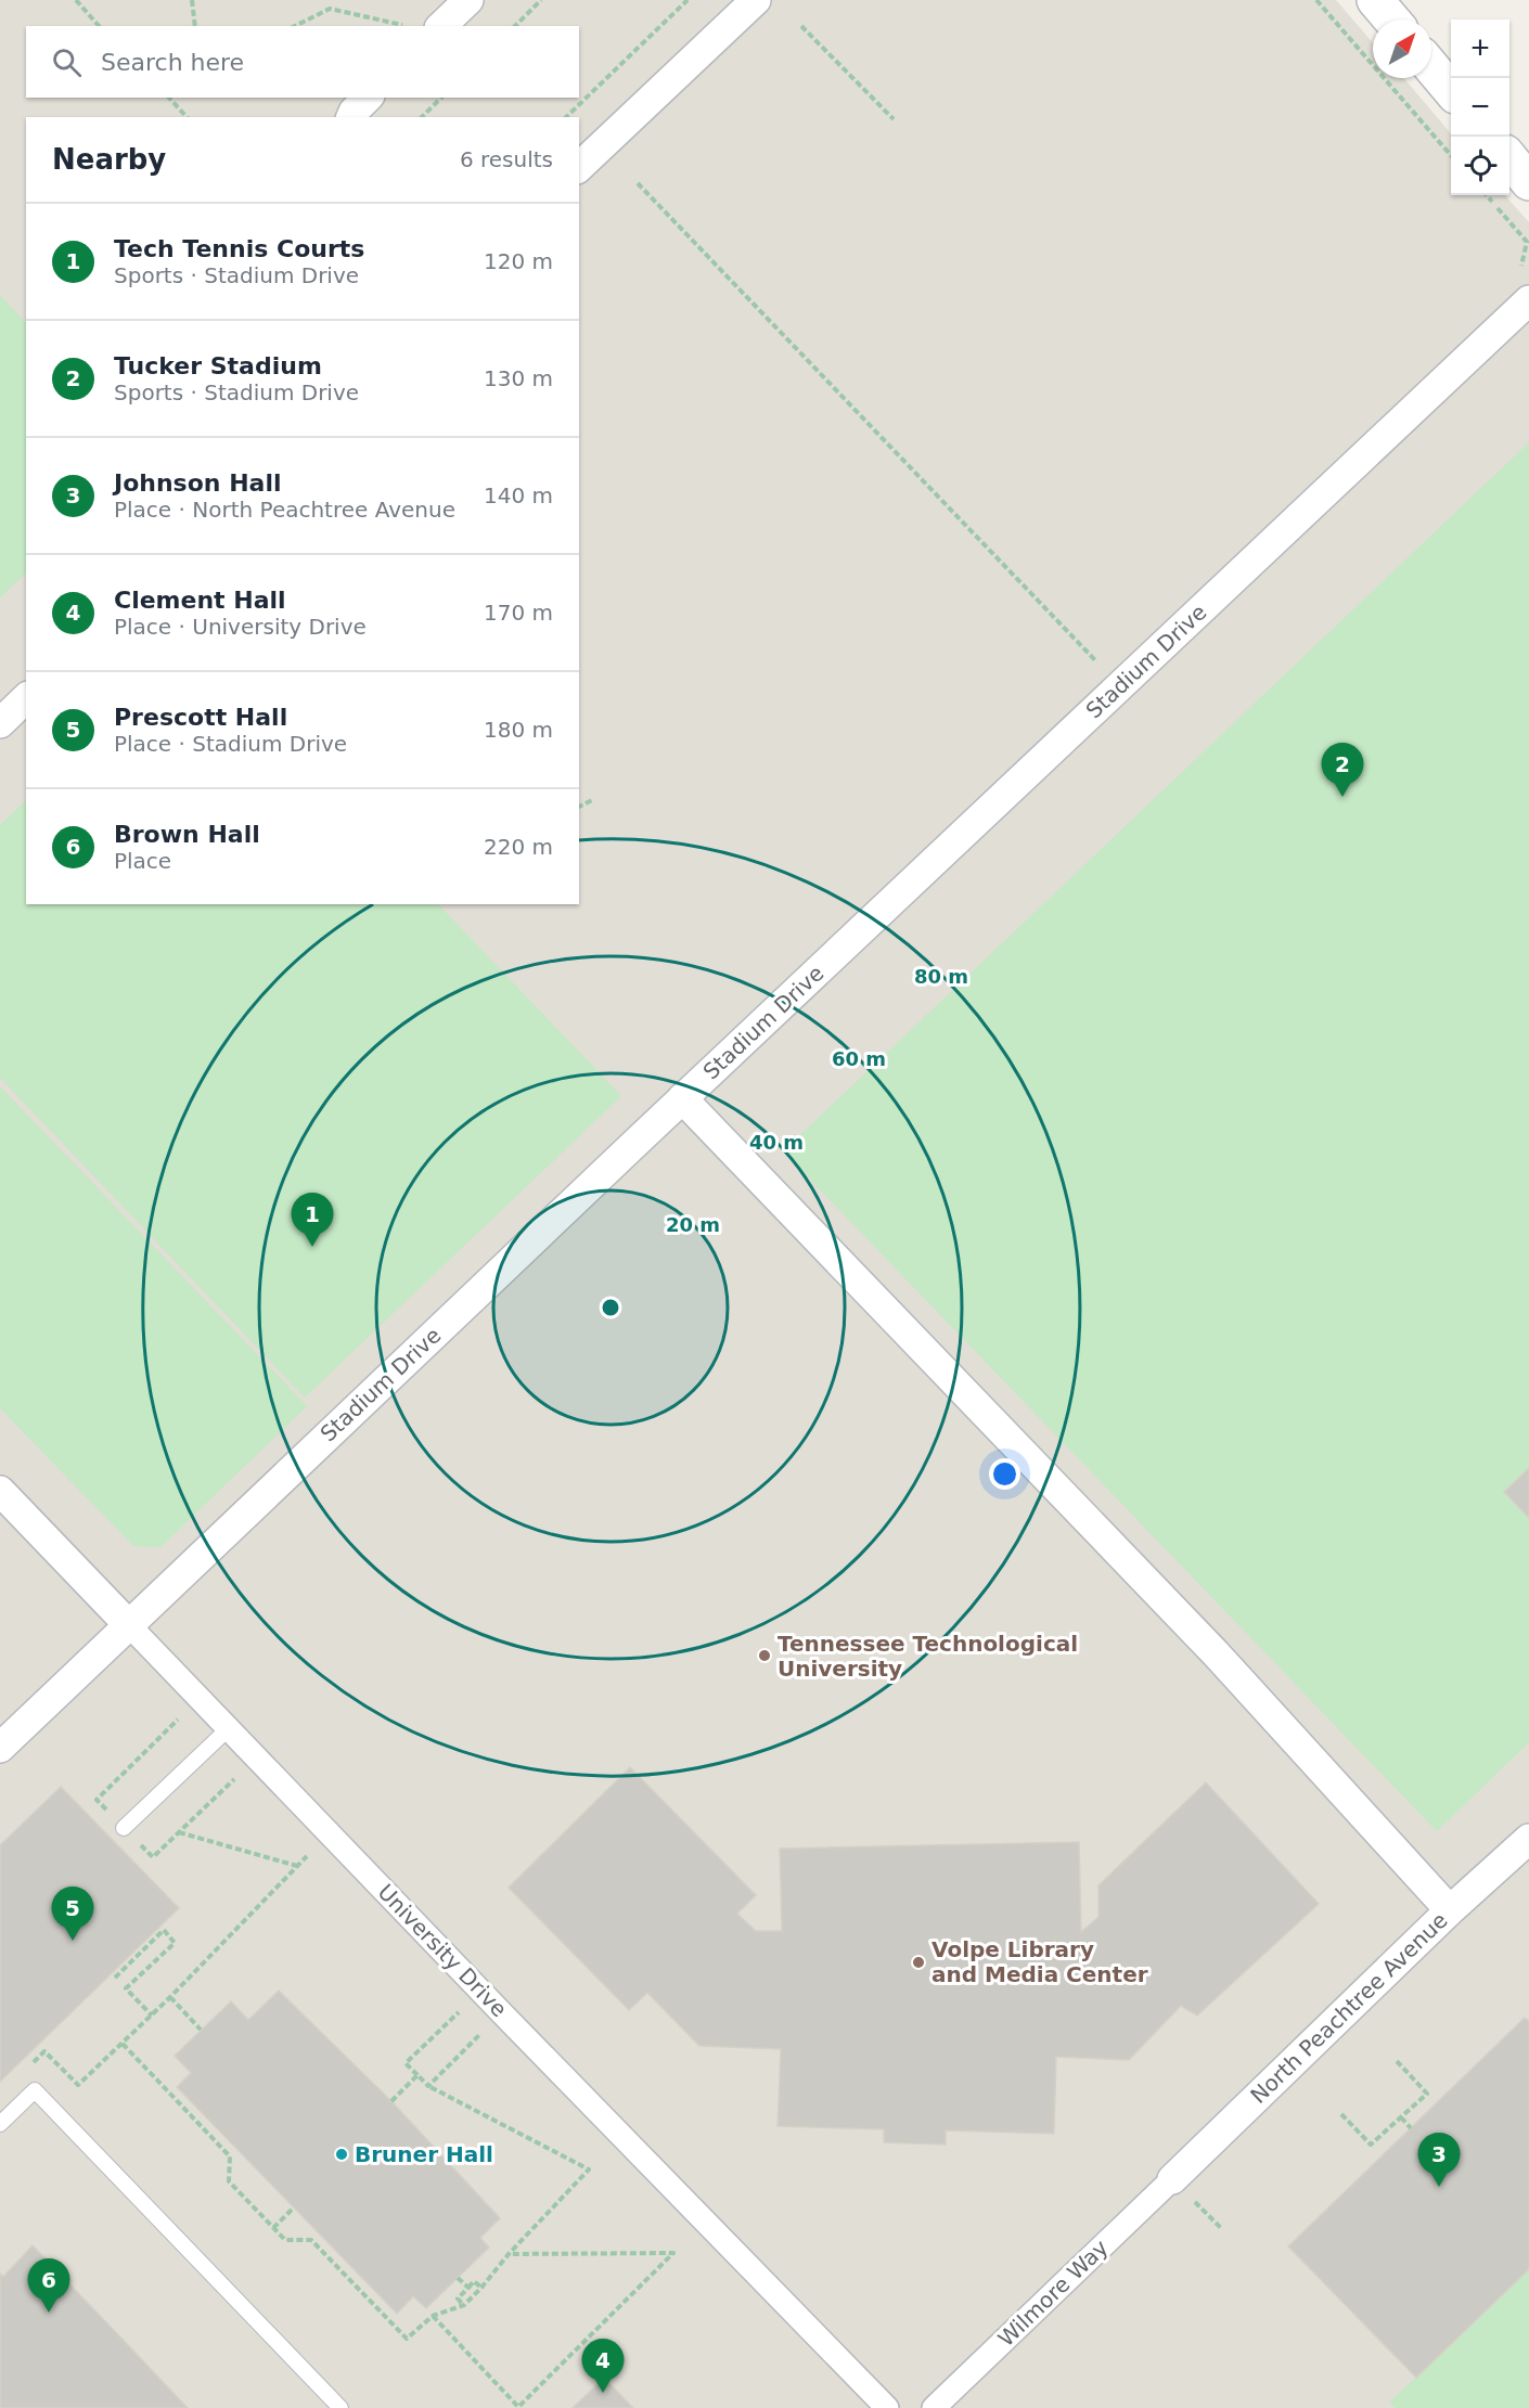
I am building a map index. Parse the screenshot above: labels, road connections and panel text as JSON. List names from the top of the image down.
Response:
{
  "streets": {
    "street": [
      "Stadium Drive",
      "University Drive",
      "North Peachtree Avenue",
      "Wilmore Way"
    ]
  },
  "crossings": [
    ["Stadium Drive", "University Drive"],
    ["North Peachtree Avenue", "Wilmore Way"]
  ],
  "places": ["Tennessee Technological University", "Volpe Library and Media Center", "Bruner Hall"],
  "north": "top right",
  "page": {
    "map_buttons": ["+", "−"],
    "search": "Search here",
    "heading": ["Nearby", "6 results"],
    "list": [
      {
        "mark": "1",
        "name": "Tech Tennis Courts",
        "note": "Sports · Stadium Drive",
        "value": "120 m"
      },
      {
        "mark": "2",
        "name": "Tucker Stadium",
        "note": "Sports · Stadium Drive",
        "value": "130 m"
      },
      {
        "mark": "3",
        "name": "Johnson Hall",
        "note": "Place · North Peachtree Avenue",
        "value": "140 m"
      },
      {
        "mark": "4",
        "name": "Clement Hall",
        "note": "Place · University Drive",
        "value": "170 m"
      },
      {
        "mark": "5",
        "name": "Prescott Hall",
        "note": "Place · Stadium Drive",
        "value": "180 m"
      },
      {
        "mark": "6",
        "name": "Brown Hall",
        "note": "Place",
        "value": "220 m"
      }
    ],
    "pins": [
      "2",
      "1",
      "5",
      "3",
      "6",
      "4"
    ]
  },
  "rings": [
    "80 m",
    "60 m",
    "40 m",
    "20 m"
  ]
}
